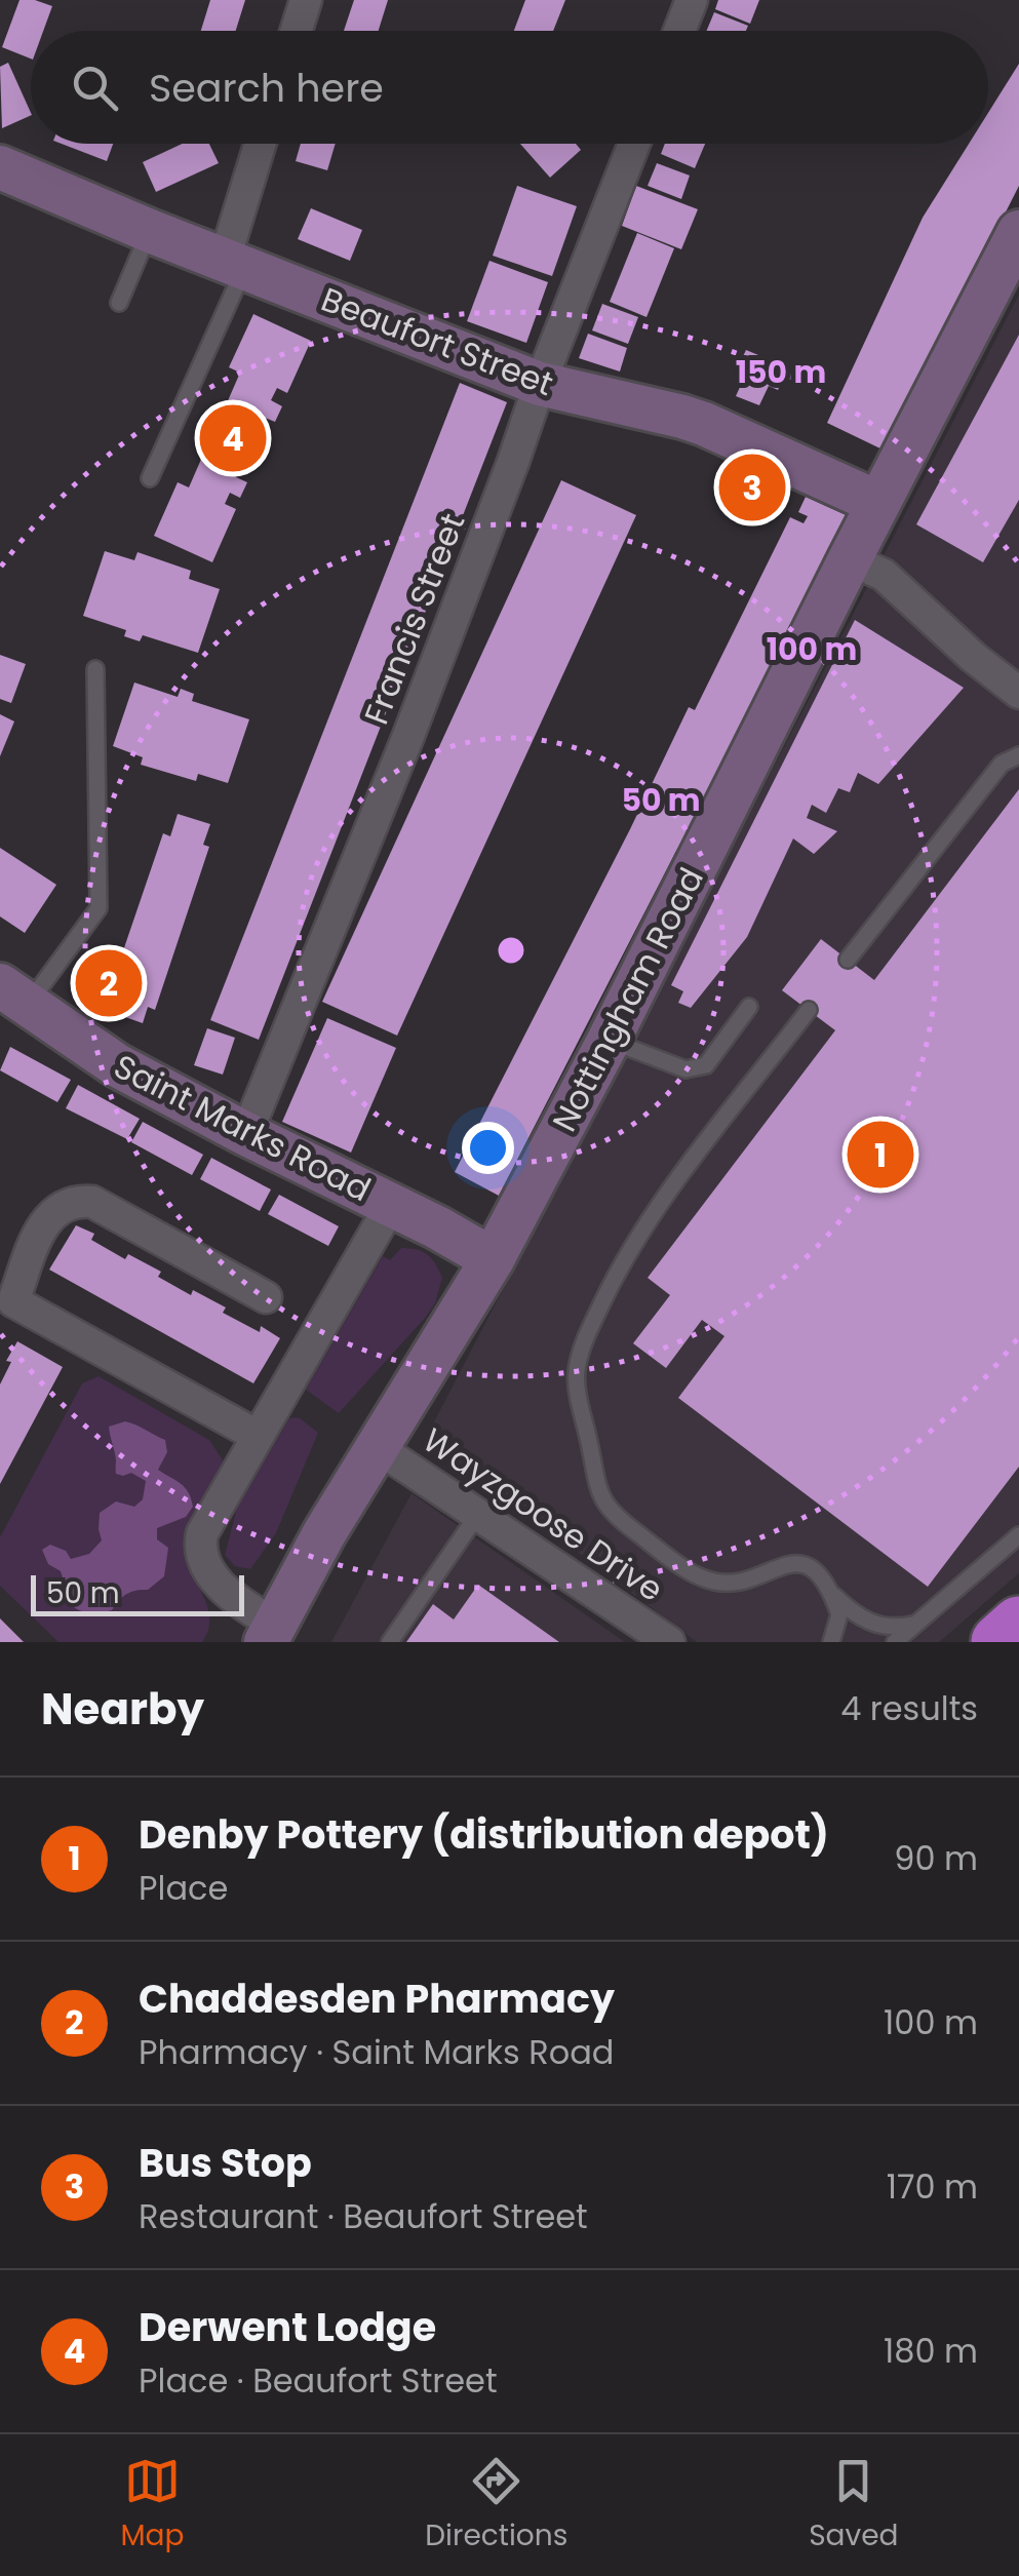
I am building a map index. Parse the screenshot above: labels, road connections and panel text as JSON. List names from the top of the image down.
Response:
{
  "streets": {
    "street": [
      "Beaufort Street",
      "Francis Street",
      "Nottingham Road",
      "Saint Marks Road",
      "Wayzgoose Drive"
    ]
  },
  "crossings": [
    ["Beaufort Street", "Francis Street"],
    ["Beaufort Street", "Nottingham Road"],
    ["Francis Street", "Saint Marks Road"],
    ["Nottingham Road", "Saint Marks Road"],
    ["Nottingham Road", "Wayzgoose Drive"]
  ],
  "scale_bar": "50 m",
  "page": {
    "search": "Search here",
    "pins": [
      "4",
      "3",
      "2",
      "1"
    ],
    "scale": "50 m",
    "heading": ["Nearby", "4 results"],
    "list": [
      {
        "mark": "1",
        "name": "Denby Pottery (distribution depot)",
        "note": "Place",
        "value": "90 m"
      },
      {
        "mark": "2",
        "name": "Chaddesden Pharmacy",
        "note": "Pharmacy · Saint Marks Road",
        "value": "100 m"
      },
      {
        "mark": "3",
        "name": "Bus Stop",
        "note": "Restaurant · Beaufort Street",
        "value": "170 m"
      },
      {
        "mark": "4",
        "name": "Derwent Lodge",
        "note": "Place · Beaufort Street",
        "value": "180 m"
      }
    ],
    "nav": ["Map", "Directions", "Saved"]
  },
  "rings": ["150 m", "100 m", "50 m"]
}
